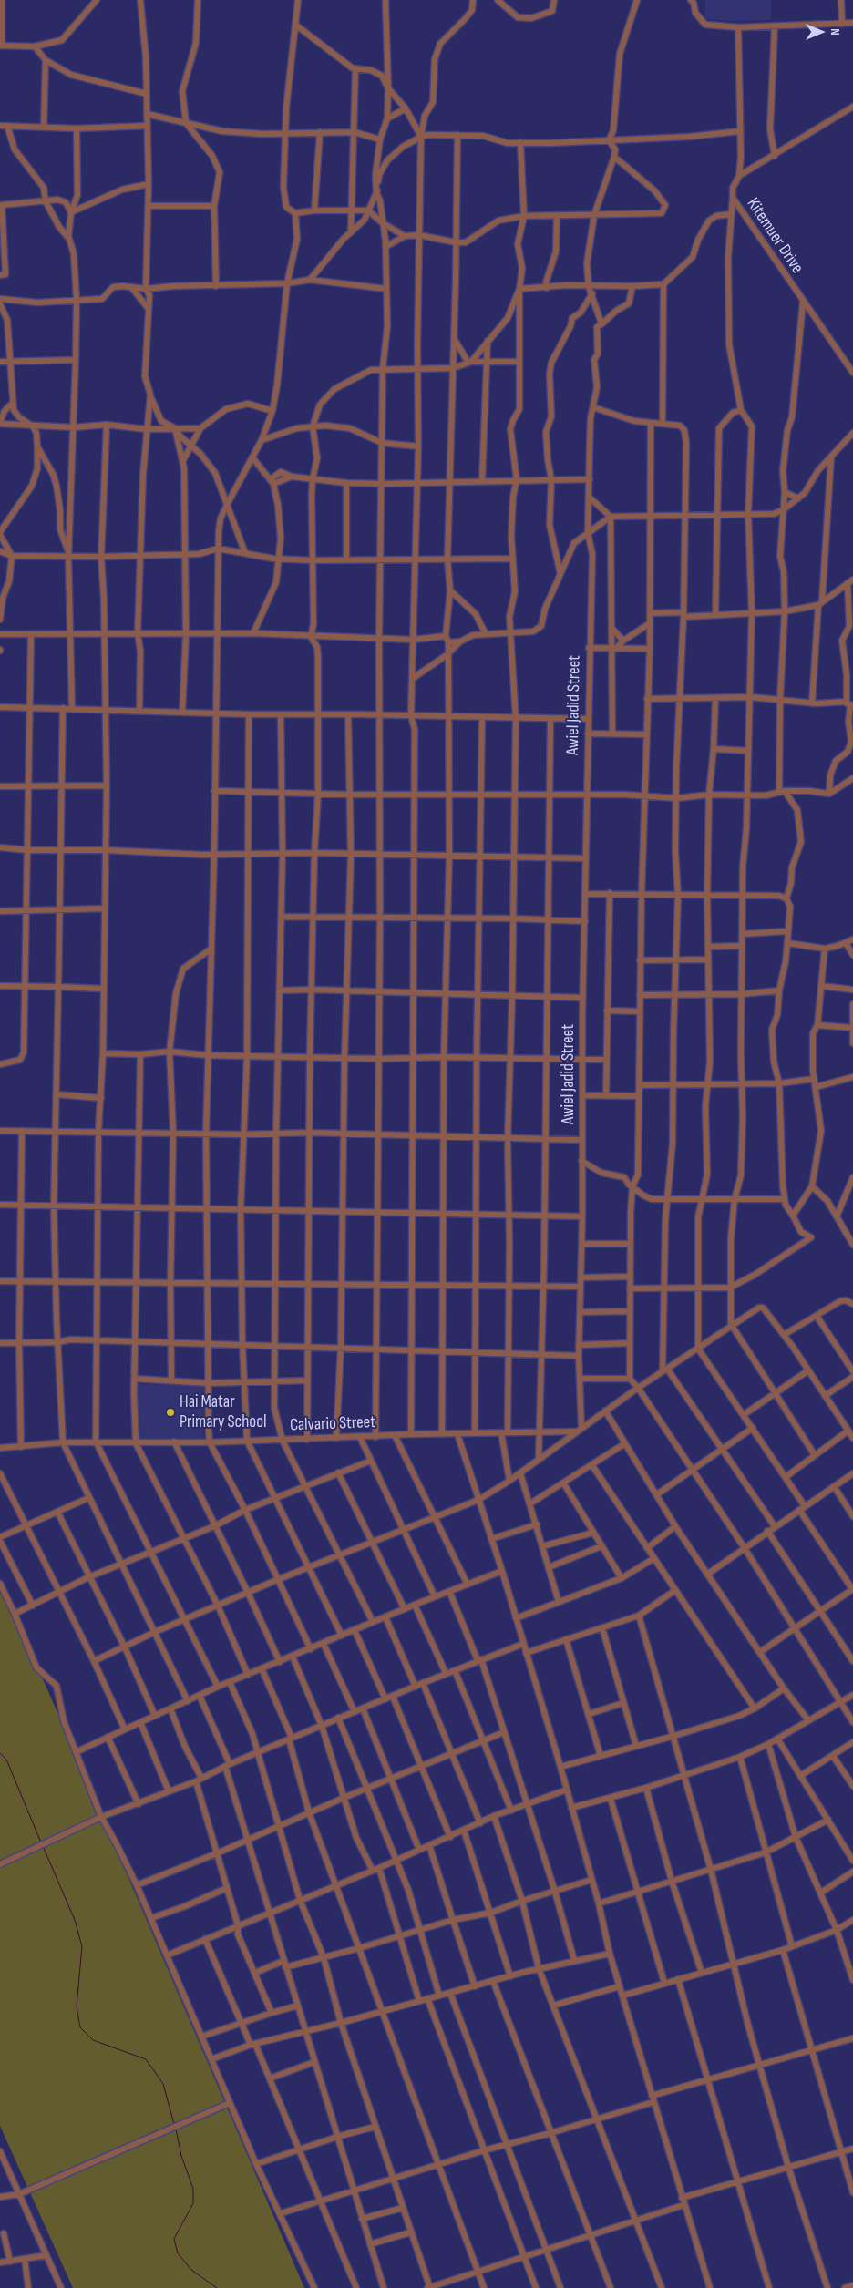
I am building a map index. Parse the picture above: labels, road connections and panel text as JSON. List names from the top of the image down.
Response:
{
  "streets": {
    "street": ["Kitemuer Drive", "Awiel Jadid Street", "Calvario Street"]
  },
  "crossings": [
    ["Awiel Jadid Street", "Calvario Street"]
  ],
  "places": ["Hai Matar Primary School"],
  "north": "right"
}
